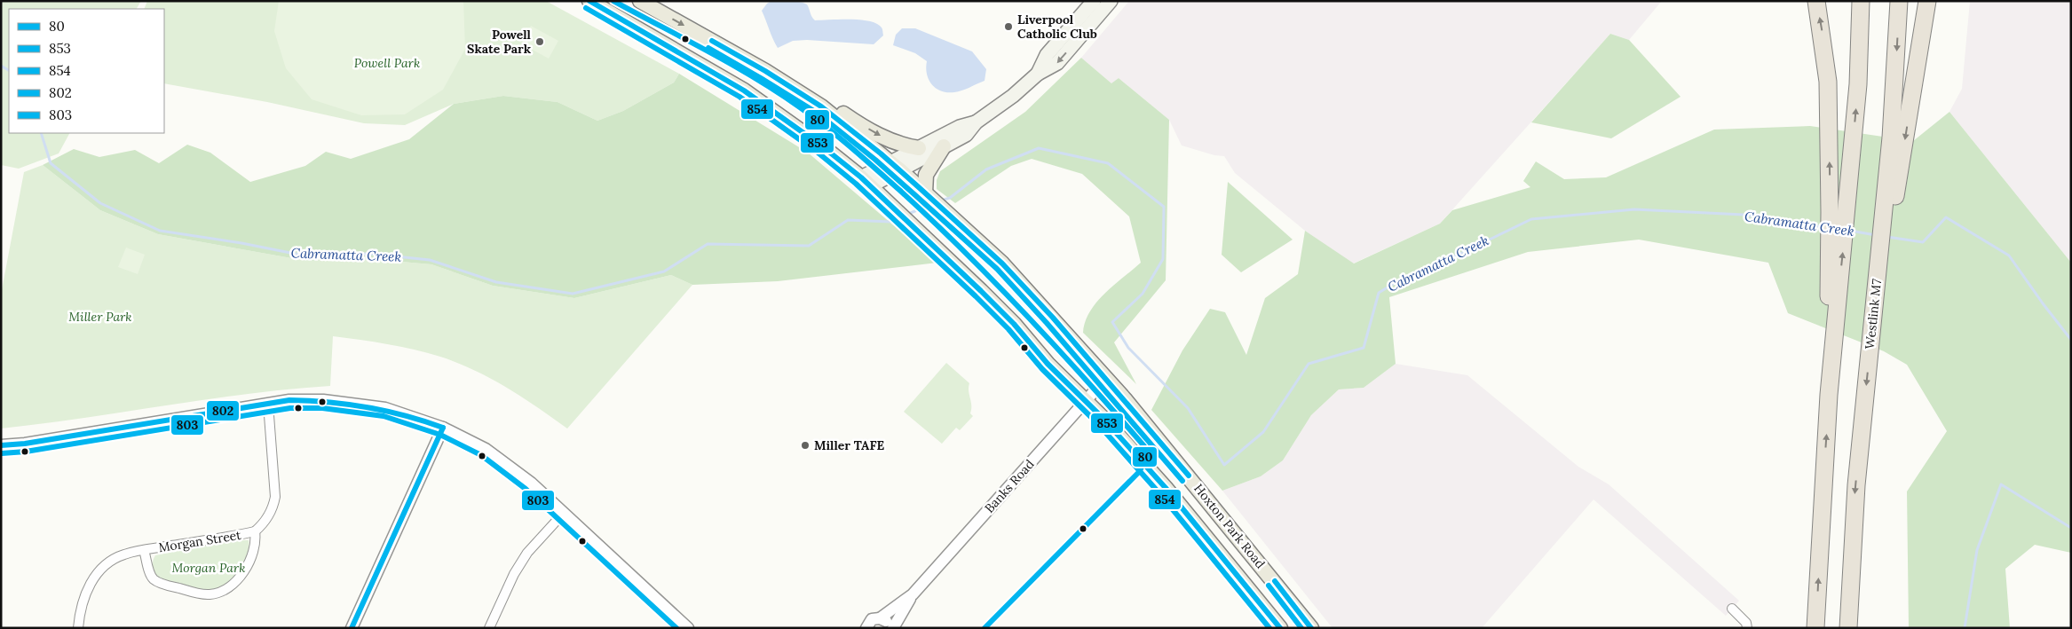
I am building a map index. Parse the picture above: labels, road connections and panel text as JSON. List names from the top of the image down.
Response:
{
  "streets": {
    "highway": ["Westlink M7"],
    "main road": ["Hoxton Park Road"],
    "street": ["Banks Road", "Morgan Street"]
  },
  "crossings": [
    ["Banks Road", "Hoxton Park Road"]
  ],
  "water": ["Cabramatta Creek"],
  "parks": ["Powell Park", "Miller Park", "Morgan Park"],
  "places": ["Liverpool Catholic Club", "Powell Skate Park", "Miller TAFE"],
  "lines": [
    "transit line 80",
    "transit line 853",
    "transit line 854",
    "transit line 802",
    "transit line 803"
  ],
  "legend": [
    "80",
    "853",
    "854",
    "802",
    "803"
  ]
}
